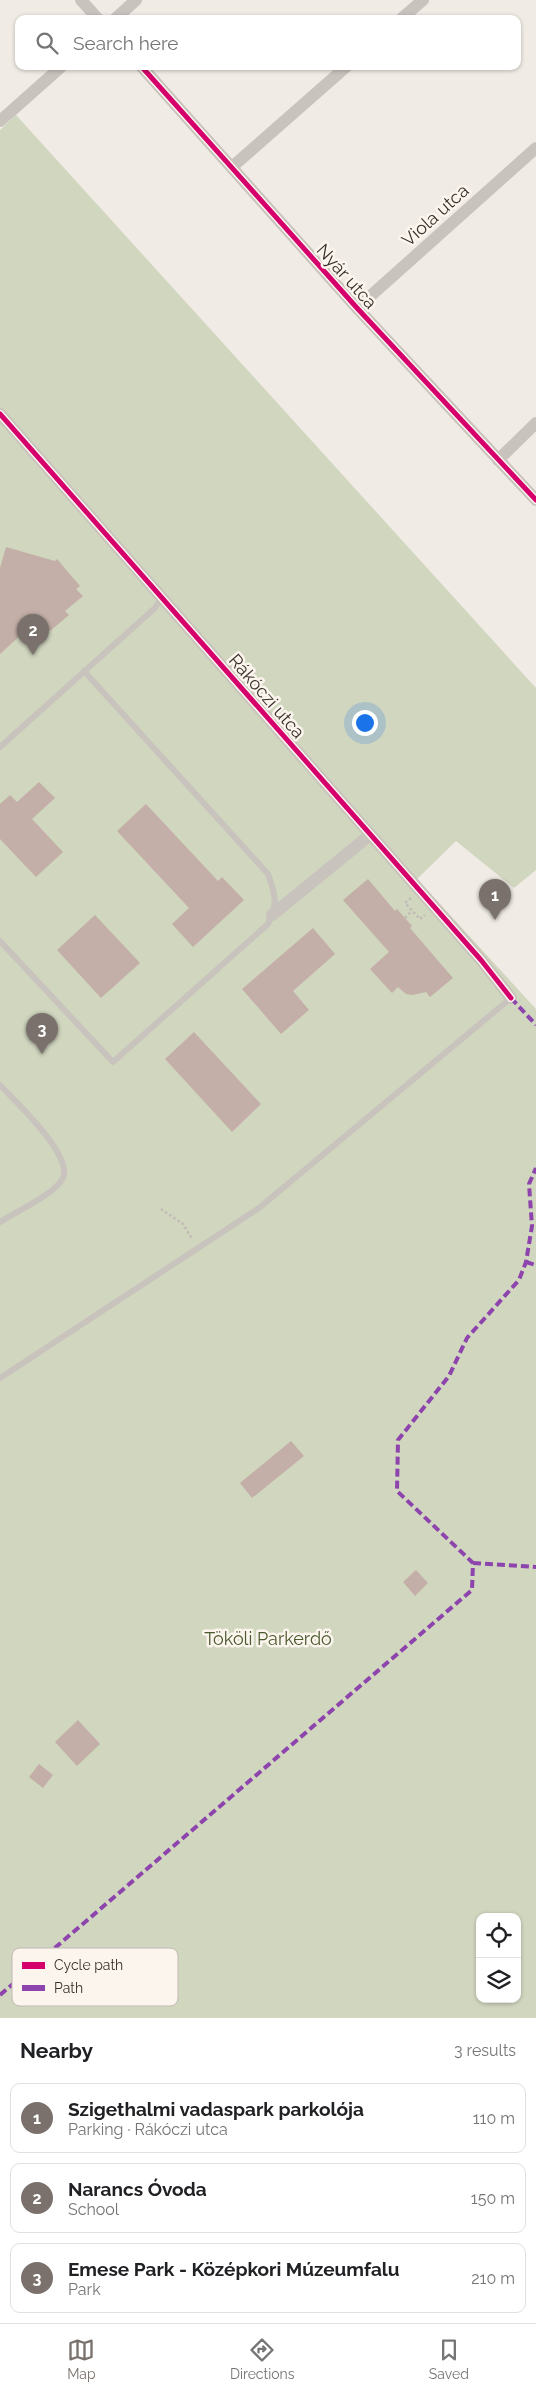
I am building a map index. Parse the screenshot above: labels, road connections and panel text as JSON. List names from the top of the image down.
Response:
{
  "streets": {
    "street": ["Viola utca", "Nyár utca", "Rákóczi utca"]
  },
  "crossings": [
    ["Viola utca", "Nyár utca"]
  ],
  "parks": ["Tököli Parkerdő"],
  "legend": ["Cycle path", "Path"],
  "page": {
    "search": "Search here",
    "pins": ["2", "1", "3"],
    "heading": ["Nearby", "3 results"],
    "list": [
      {
        "mark": "1",
        "name": "Szigethalmi vadaspark parkolója",
        "note": "Parking · Rákóczi utca",
        "value": "110 m"
      },
      {
        "mark": "2",
        "name": "Narancs Óvoda",
        "note": "School",
        "value": "150 m"
      },
      {
        "mark": "3",
        "name": "Emese Park - Középkori Múzeumfalu",
        "note": "Park",
        "value": "210 m"
      }
    ],
    "nav": ["Map", "Directions", "Saved"]
  }
}
